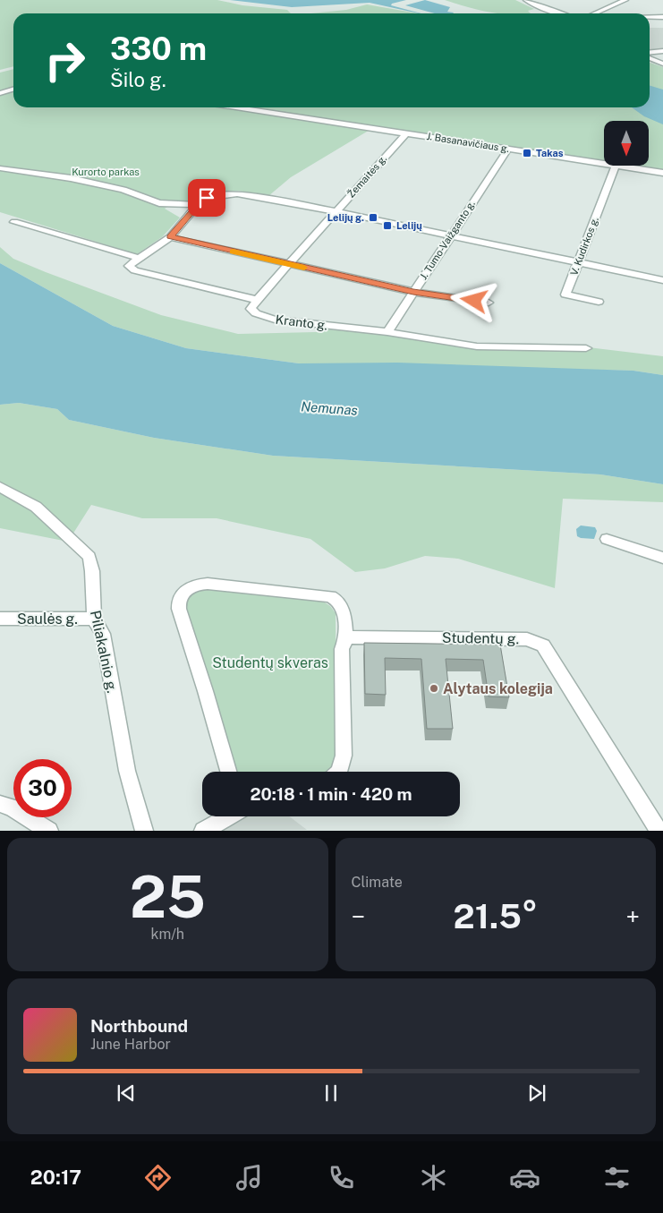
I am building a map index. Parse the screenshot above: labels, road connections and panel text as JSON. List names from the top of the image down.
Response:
{
  "streets": {
    "street": [
      "J. Basanavičiaus g.",
      "Žemaitės g.",
      "J. Tumo-Vaižganto g.",
      "V. Kudirkos g.",
      "Kranto g.",
      "Saulės g.",
      "Studentų g.",
      "Piliakalnio g."
    ]
  },
  "crossings": [
    ["J. Basanavičiaus g.", "Žemaitės g."],
    ["J. Basanavičiaus g.", "J. Tumo-Vaižganto g."],
    ["J. Basanavičiaus g.", "V. Kudirkos g."],
    ["Žemaitės g.", "Kranto g."],
    ["J. Tumo-Vaižganto g.", "Kranto g."],
    ["Saulės g.", "Piliakalnio g."]
  ],
  "water": ["Nemunas"],
  "parks": ["Kurorto parkas", "Studentų skveras"],
  "places": {
    "transit": ["Takas", "Lelijų g.", "Lelijų"],
    "other": ["Alytaus kolegija"]
  },
  "north": "bottom",
  "page": {
    "turn": ["330 m", "Šilo g."],
    "limit": "30",
    "trip": "20:18 · 1 min · 420 m",
    "tile": [
      ["25", "km/h"],
      "Climate"
    ],
    "heat": ["−", "21.5°", "+"],
    "song": ["Northbound", "June Harbor"],
    "tabs": "20:17"
  }
}
